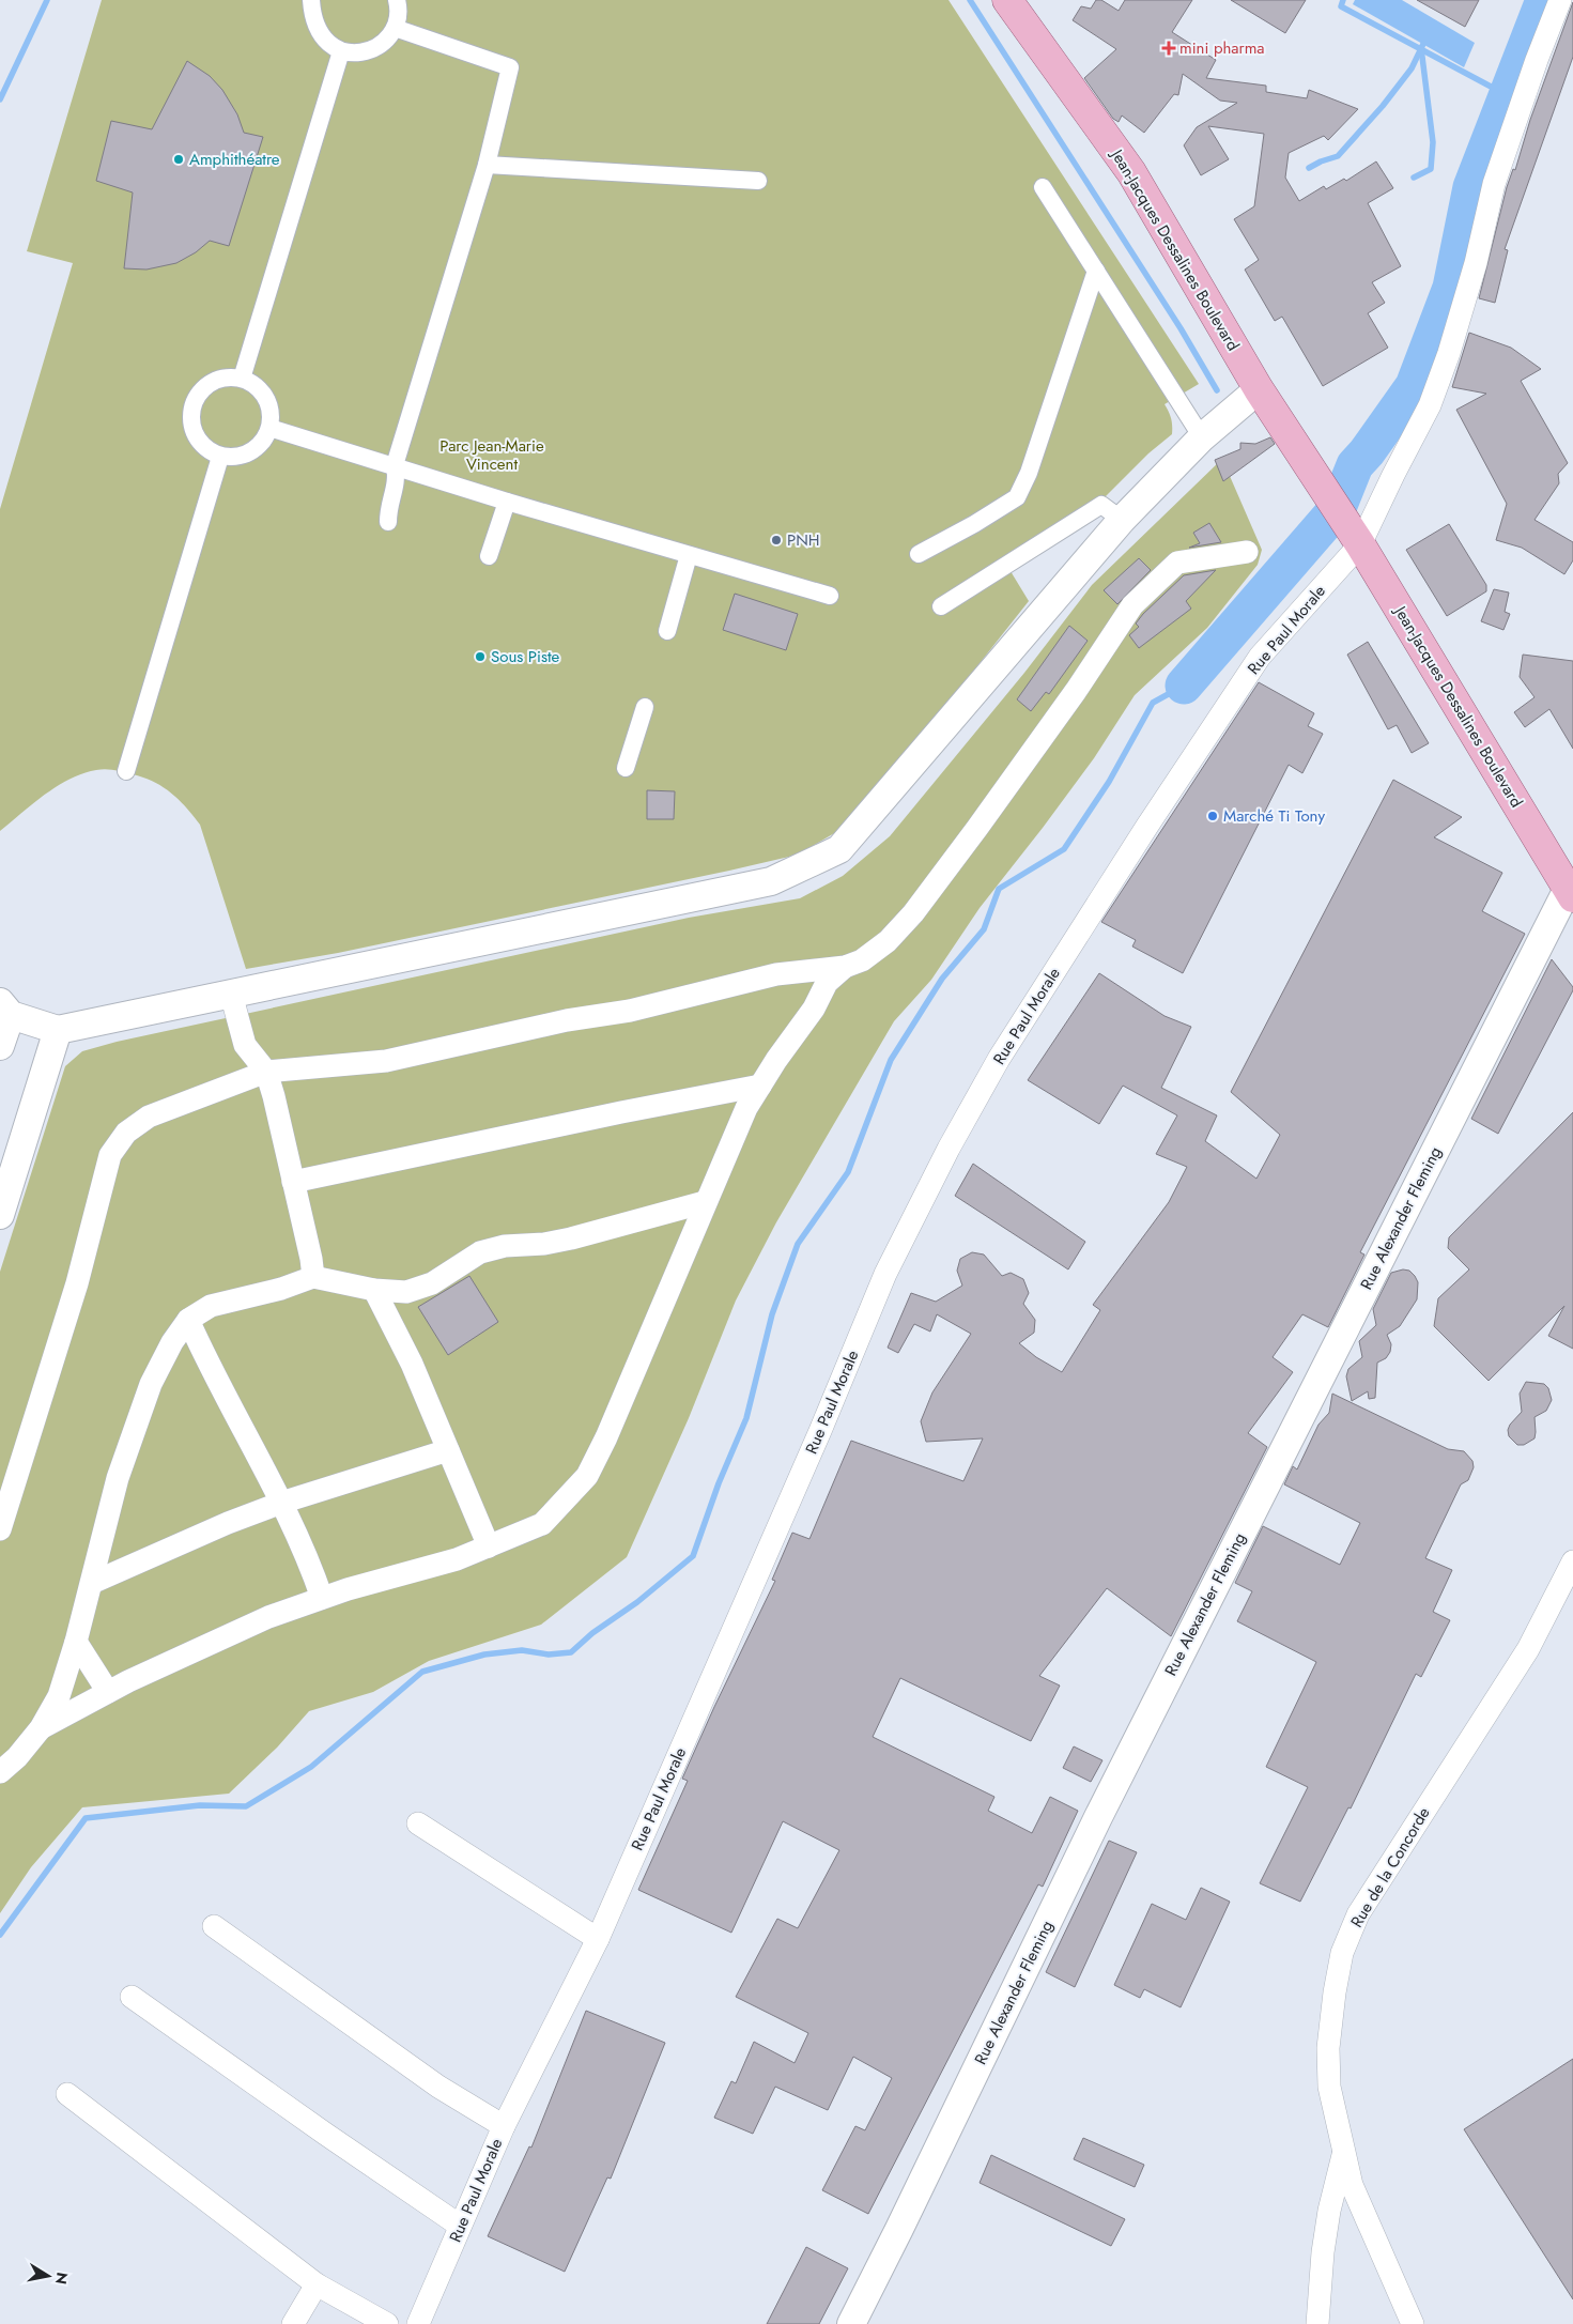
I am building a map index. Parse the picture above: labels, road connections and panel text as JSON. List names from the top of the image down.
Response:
{
  "streets": {
    "main road": ["Jean-Jacques Dessalines Boulevard"],
    "street": ["Rue Paul Morale", "Rue Alexander Fleming", "Rue de la Concorde"]
  },
  "crossings": [
    ["Jean-Jacques Dessalines Boulevard", "Rue Paul Morale"],
    ["Jean-Jacques Dessalines Boulevard", "Rue Alexander Fleming"]
  ],
  "parks": ["Parc Jean-Marie Vincent"],
  "places": {
    "health": ["mini pharma"],
    "other": [
      "Amphithéatre",
      "PNH",
      "Sous Piste",
      "Marché Ti Tony"
    ]
  },
  "north": "right"
}
